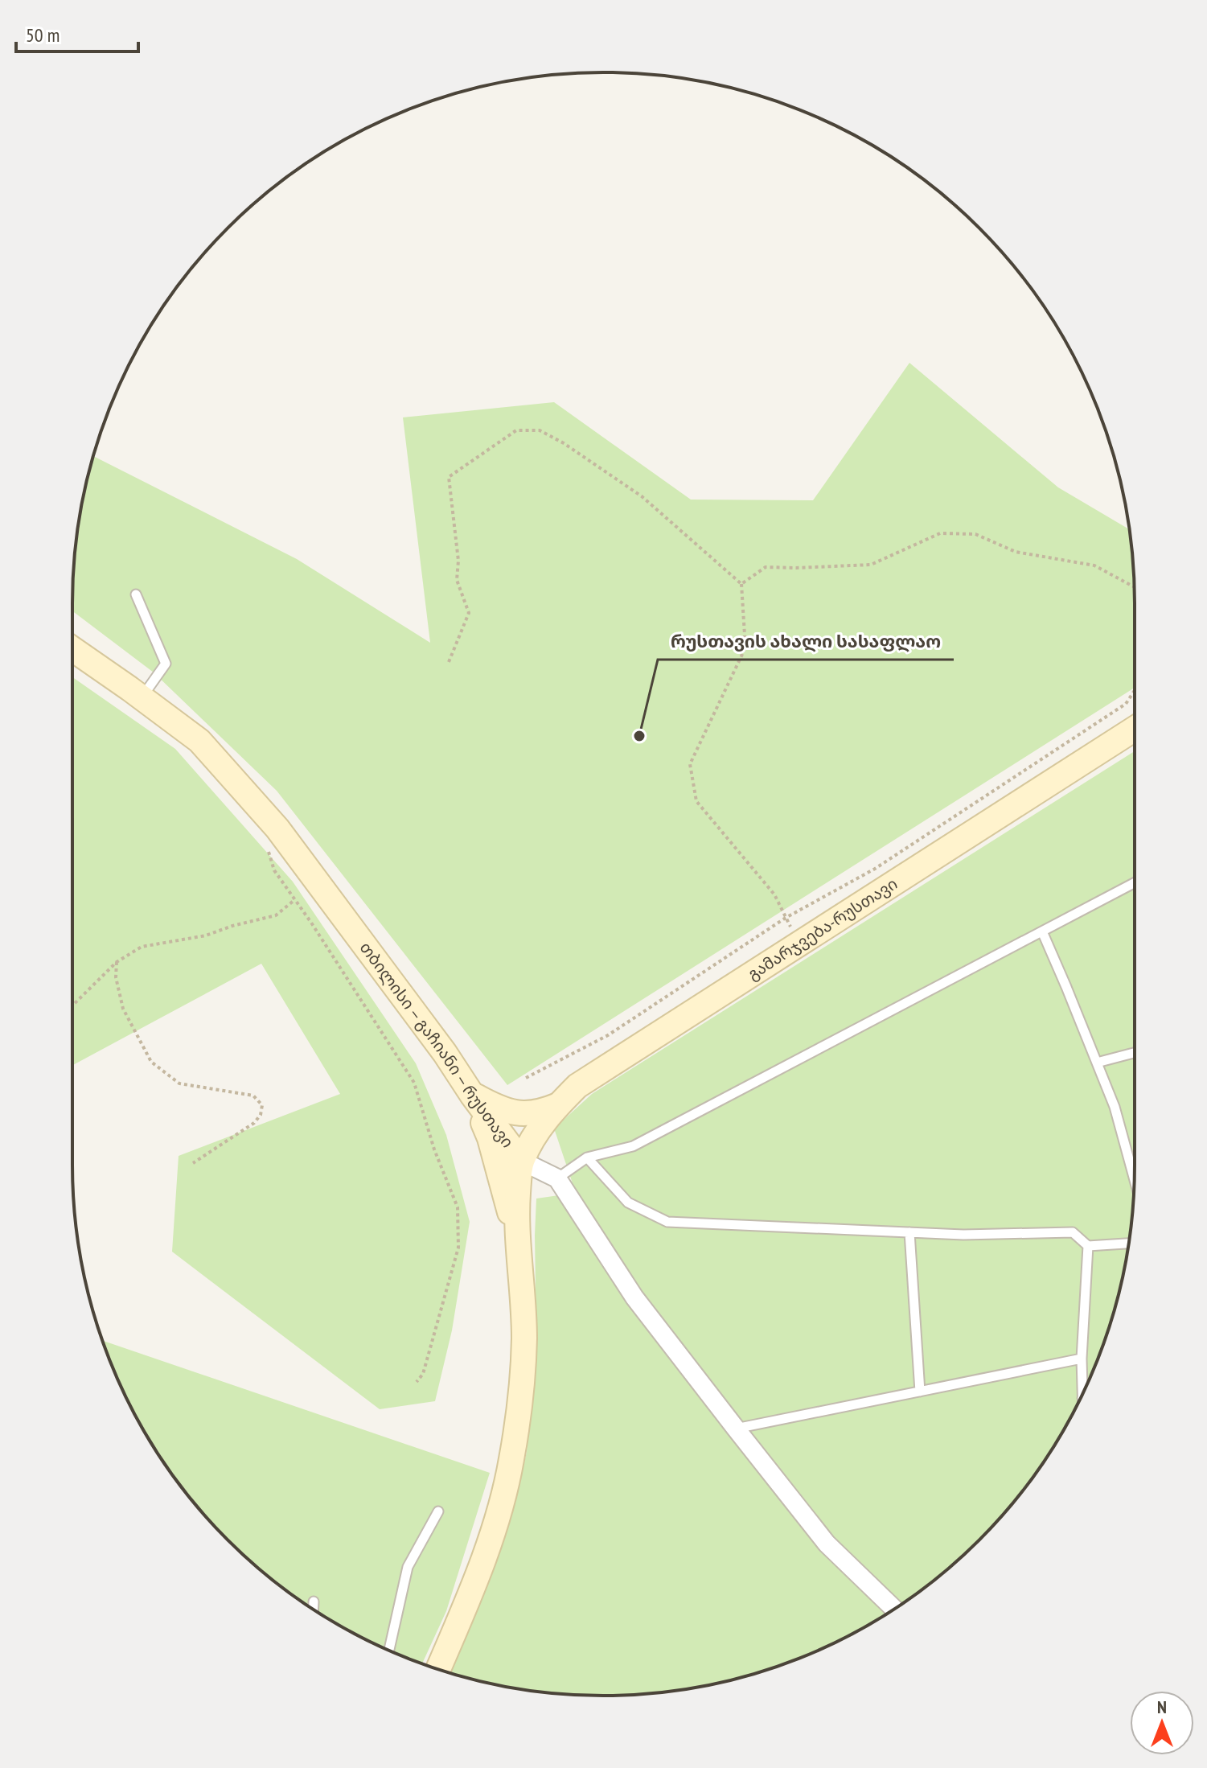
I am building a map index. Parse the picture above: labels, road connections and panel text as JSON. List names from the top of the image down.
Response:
{
  "streets": {
    "main road": ["გამარჯვება-რუსთავი", "თბილისი — გაჩიანი — რუსთავი"]
  },
  "crossings": [
    ["გამარჯვება-რუსთავი", "თბილისი — გაჩიანი — რუსთავი"]
  ],
  "places": ["რუსთავის ახალი სასაფლაო"],
  "scale_bar": "50 m",
  "north": "top"
}
